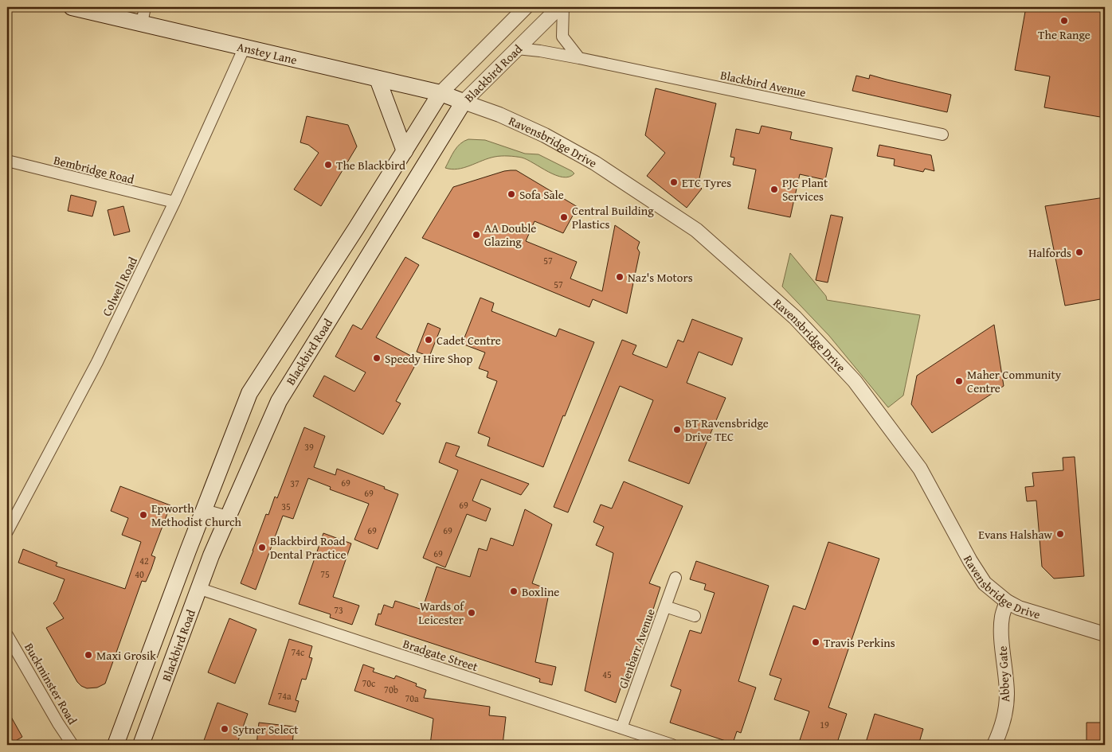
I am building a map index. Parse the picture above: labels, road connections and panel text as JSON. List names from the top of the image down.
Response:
{
  "streets": {
    "main road": ["Anstey Lane", "Blackbird Road"],
    "street": [
      "Blackbird Avenue",
      "Ravensbridge Drive",
      "Bembridge Road",
      "Colwell Road",
      "Glenbarr Avenue",
      "Bradgate Street",
      "Abbey Gate",
      "Buckminster Road"
    ]
  },
  "crossings": [
    ["Anstey Lane", "Blackbird Road"],
    ["Anstey Lane", "Ravensbridge Drive"],
    ["Anstey Lane", "Colwell Road"],
    ["Blackbird Road", "Blackbird Avenue"],
    ["Blackbird Road", "Ravensbridge Drive"],
    ["Blackbird Road", "Bradgate Street"],
    ["Ravensbridge Drive", "Abbey Gate"],
    ["Bembridge Road", "Colwell Road"],
    ["Glenbarr Avenue", "Bradgate Street"]
  ],
  "places": [
    "The Range",
    "The Blackbird",
    "ETC Tyres",
    "PJC Plant Services",
    "Sofa Sale",
    "Central Building Plastics",
    "AA Double Glazing",
    "Halfords",
    "Naz's Motors",
    "Cadet Centre",
    "Speedy Hire Shop",
    "Maher Community Centre",
    "BT Ravensbridge Drive TEC",
    "Epworth Methodist Church",
    "Evans Halshaw",
    "Blackbird Road Dental Practice",
    "Boxline",
    "Wards of Leicester",
    "Travis Perkins",
    "Maxi Grosik",
    "Sytner Select"
  ],
  "house_numbers": [
    "57",
    "57",
    "39",
    "69",
    "37",
    "69",
    "69",
    "35",
    "69",
    "69",
    "69",
    "42",
    "40",
    "75",
    "73",
    "74c",
    "45",
    "70c",
    "70b",
    "74a",
    "70a",
    "19"
  ]
}
